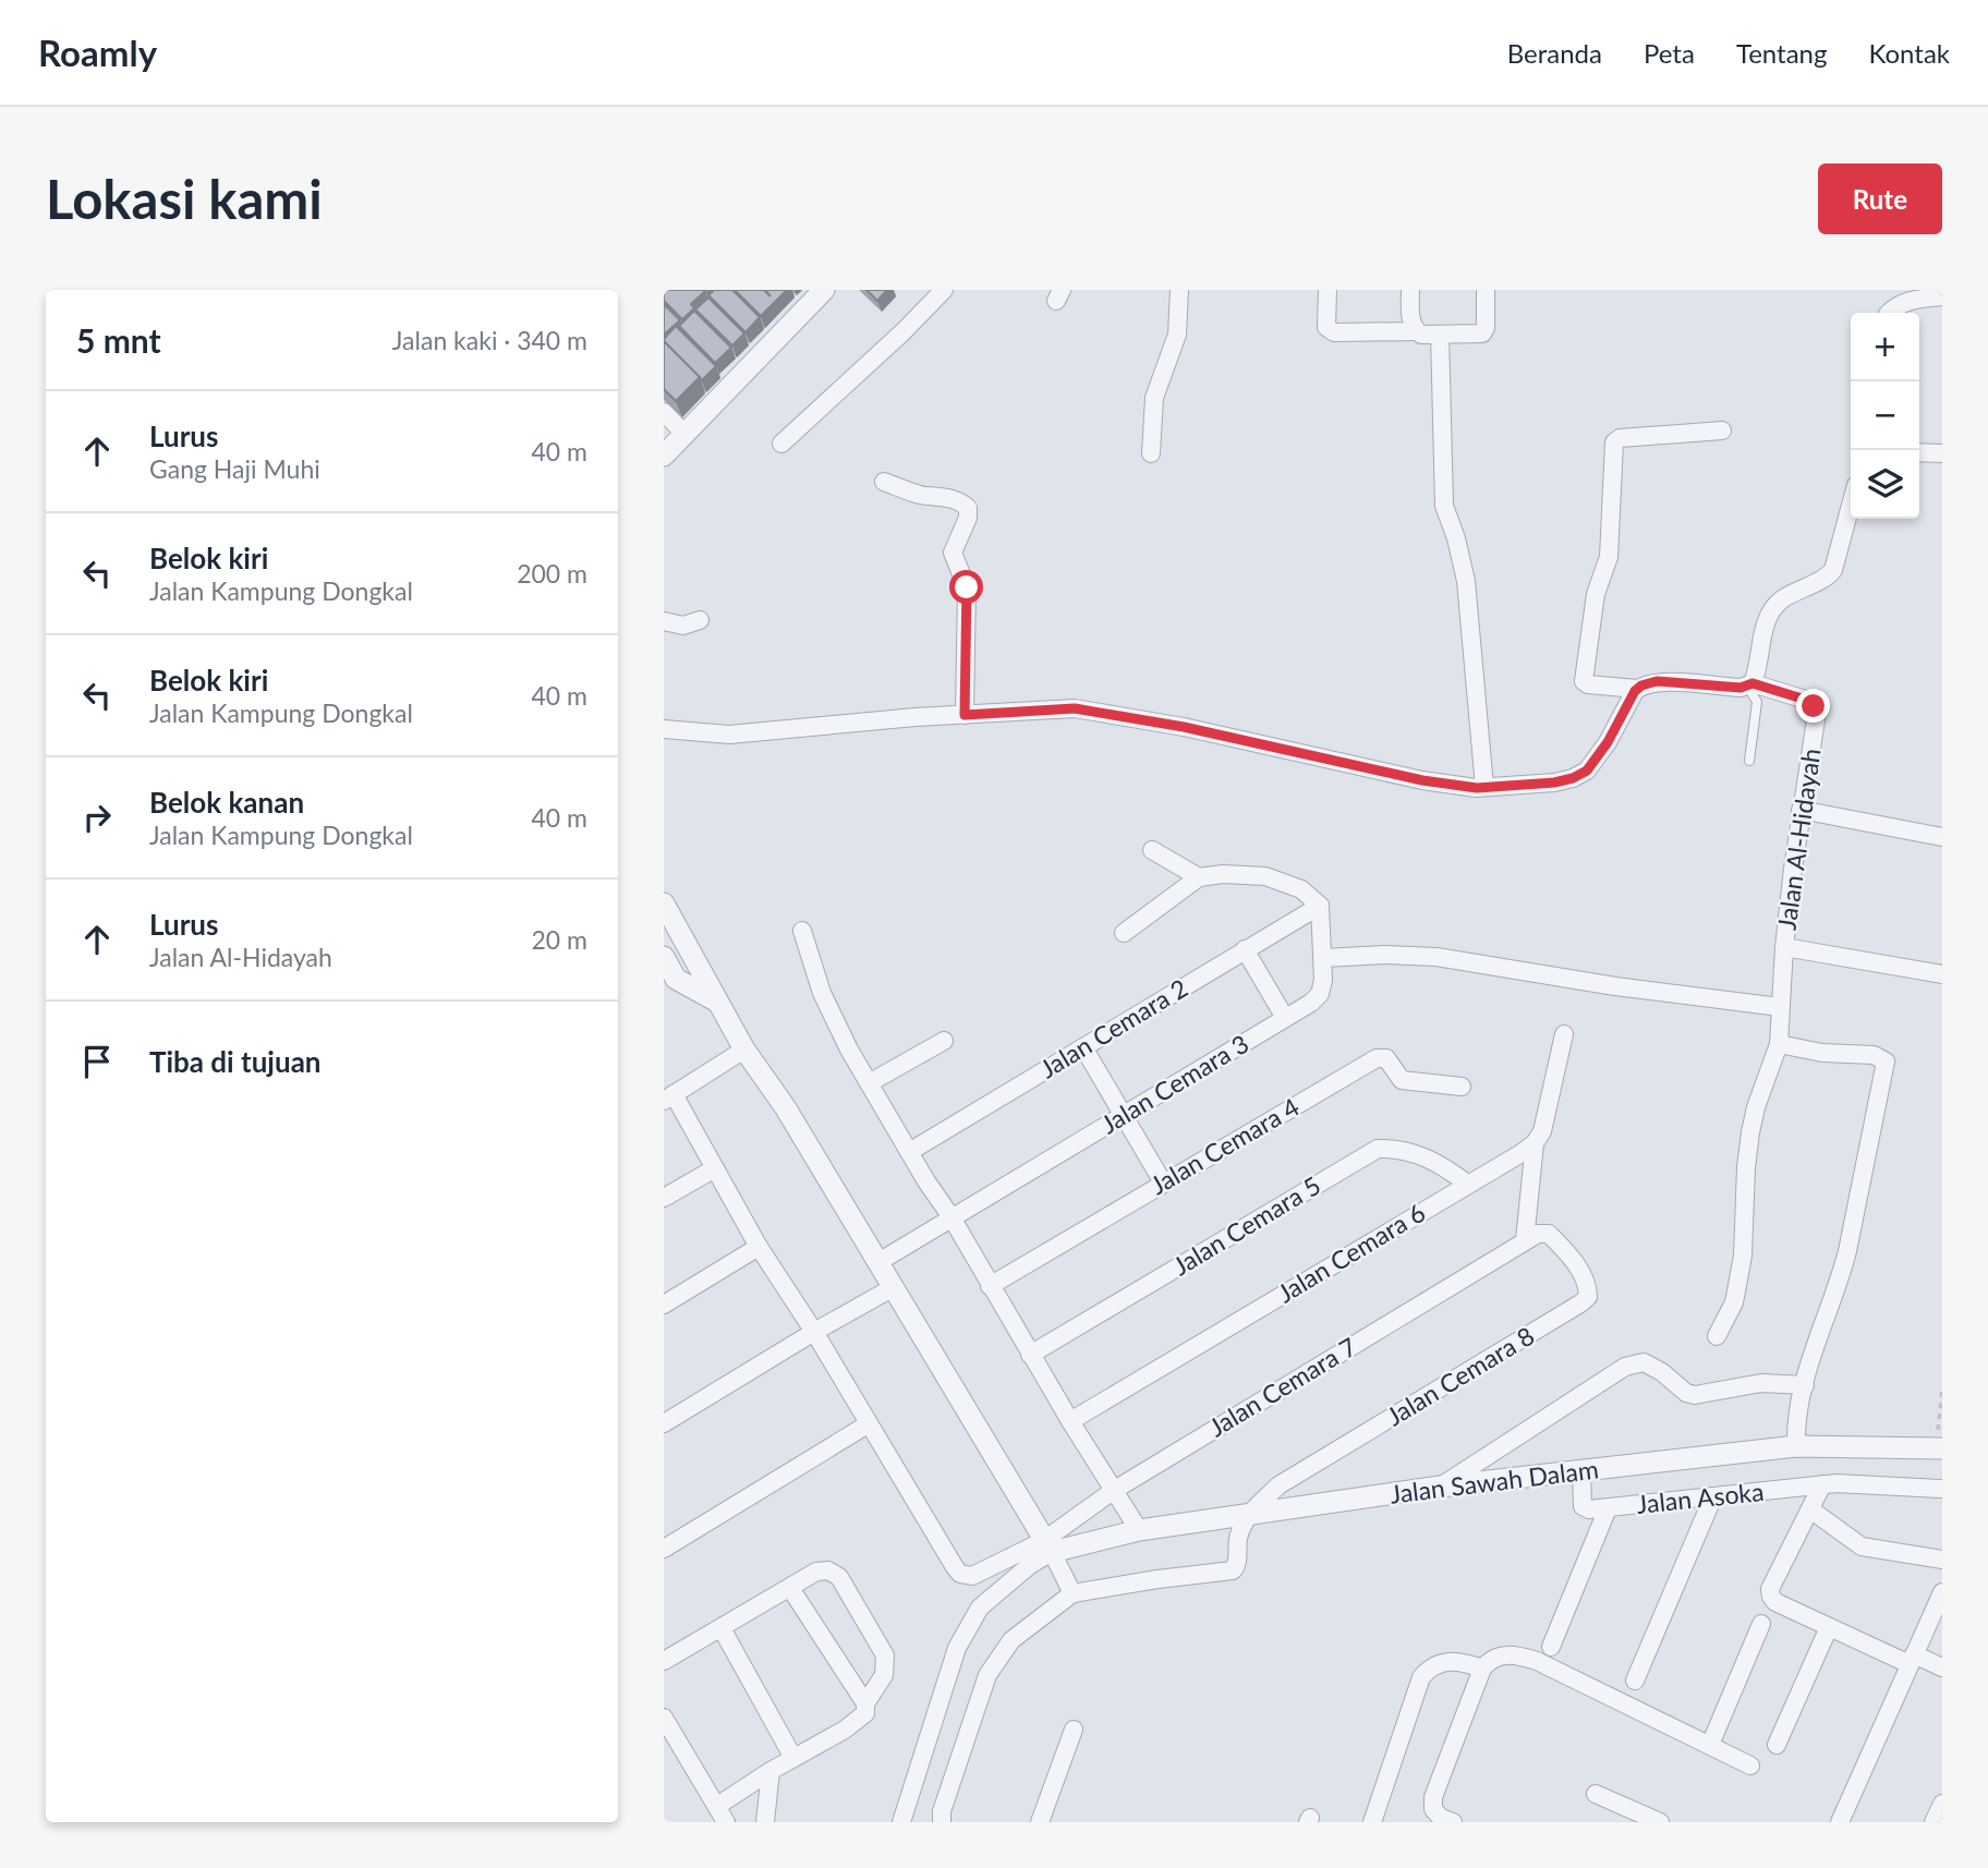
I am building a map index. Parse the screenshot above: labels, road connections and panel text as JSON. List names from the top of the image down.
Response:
{
  "streets": {
    "street": [
      "Jalan Al-Hidayah",
      "Jalan Cemara 2",
      "Jalan Cemara 3",
      "Jalan Cemara 4",
      "Jalan Cemara 5",
      "Jalan Cemara 6",
      "Jalan Cemara 8",
      "Jalan Cemara 7",
      "Jalan Sawah Dalam",
      "Jalan Asoka"
    ]
  },
  "crossings": [
    ["Jalan Cemara 2", "Jalan Cemara 3"],
    ["Jalan Cemara 5", "Jalan Cemara 6"],
    ["Jalan Cemara 8", "Jalan Cemara 7"],
    ["Jalan Cemara 8", "Jalan Sawah Dalam"],
    ["Jalan Cemara 7", "Jalan Sawah Dalam"],
    ["Jalan Sawah Dalam", "Jalan Asoka"]
  ],
  "page": {
    "header": "Roamly",
    "nav": [
      "Beranda",
      "Peta",
      "Tentang",
      "Kontak"
    ],
    "buttons": "Rute",
    "title": "Lokasi kami",
    "heading": ["5 mnt", "Jalan kaki · 340 m"],
    "map_buttons": ["+", "−"],
    "list": [
      ["Lurus", "Gang Haji Muhi", "40 m"],
      ["Belok kiri", "Jalan Kampung Dongkal", "200 m"],
      ["Belok kiri", "Jalan Kampung Dongkal", "40 m"],
      ["Belok kanan", "Jalan Kampung Dongkal", "40 m"],
      ["Lurus", "Jalan Al-Hidayah", "20 m"],
      "Tiba di tujuan"
    ]
  }
}
